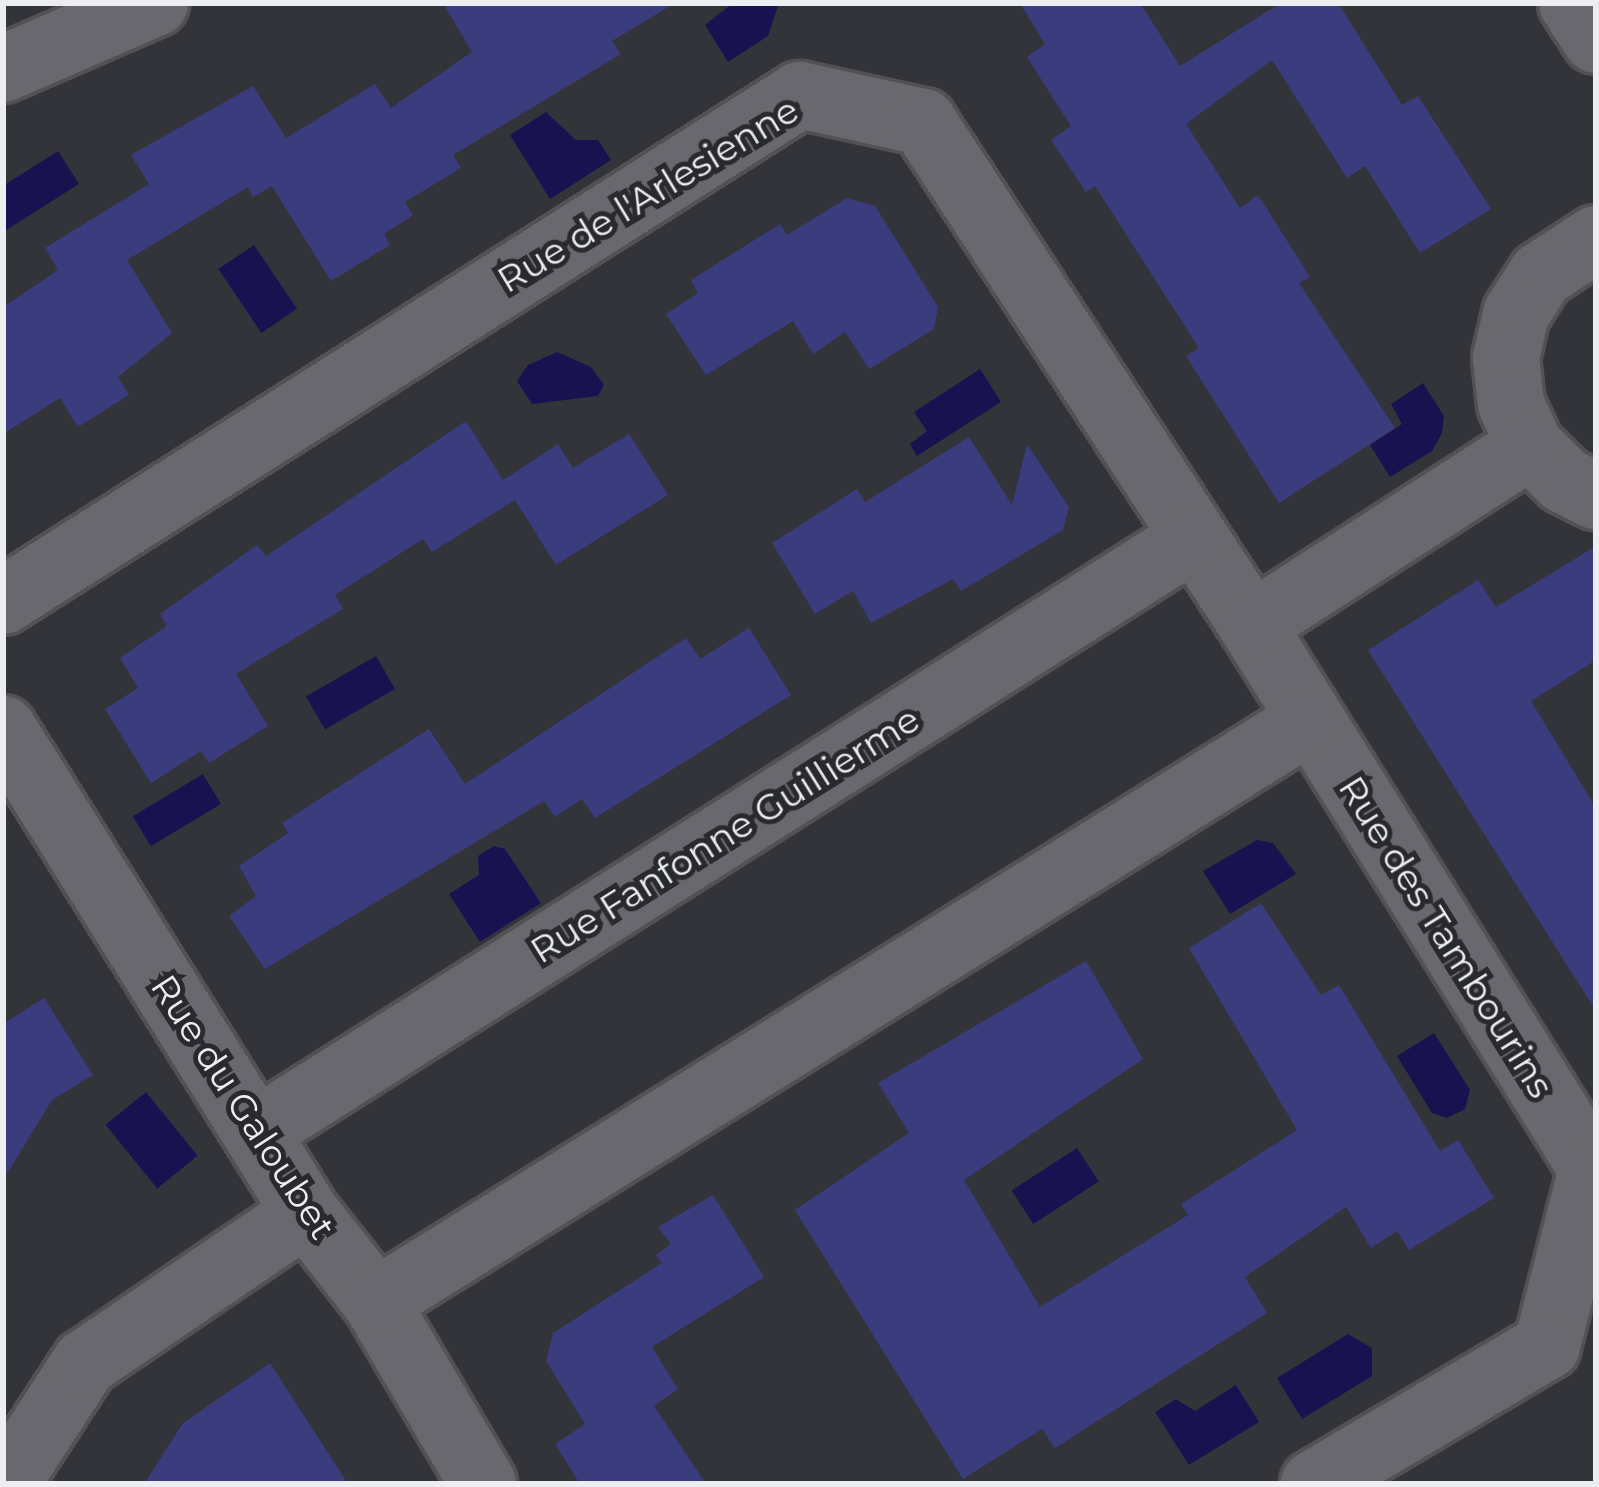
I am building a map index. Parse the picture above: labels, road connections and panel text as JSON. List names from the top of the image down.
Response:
{
  "streets": {
    "street": [
      "Rue de l'Arlesienne",
      "Rue Fanfonne Guillierme",
      "Rue des Tambourins",
      "Rue du Galoubet"
    ]
  },
  "crossings": [
    ["Rue de l'Arlesienne", "Rue Fanfonne Guillierme"],
    ["Rue de l'Arlesienne", "Rue des Tambourins"],
    ["Rue Fanfonne Guillierme", "Rue du Galoubet"]
  ]
}
